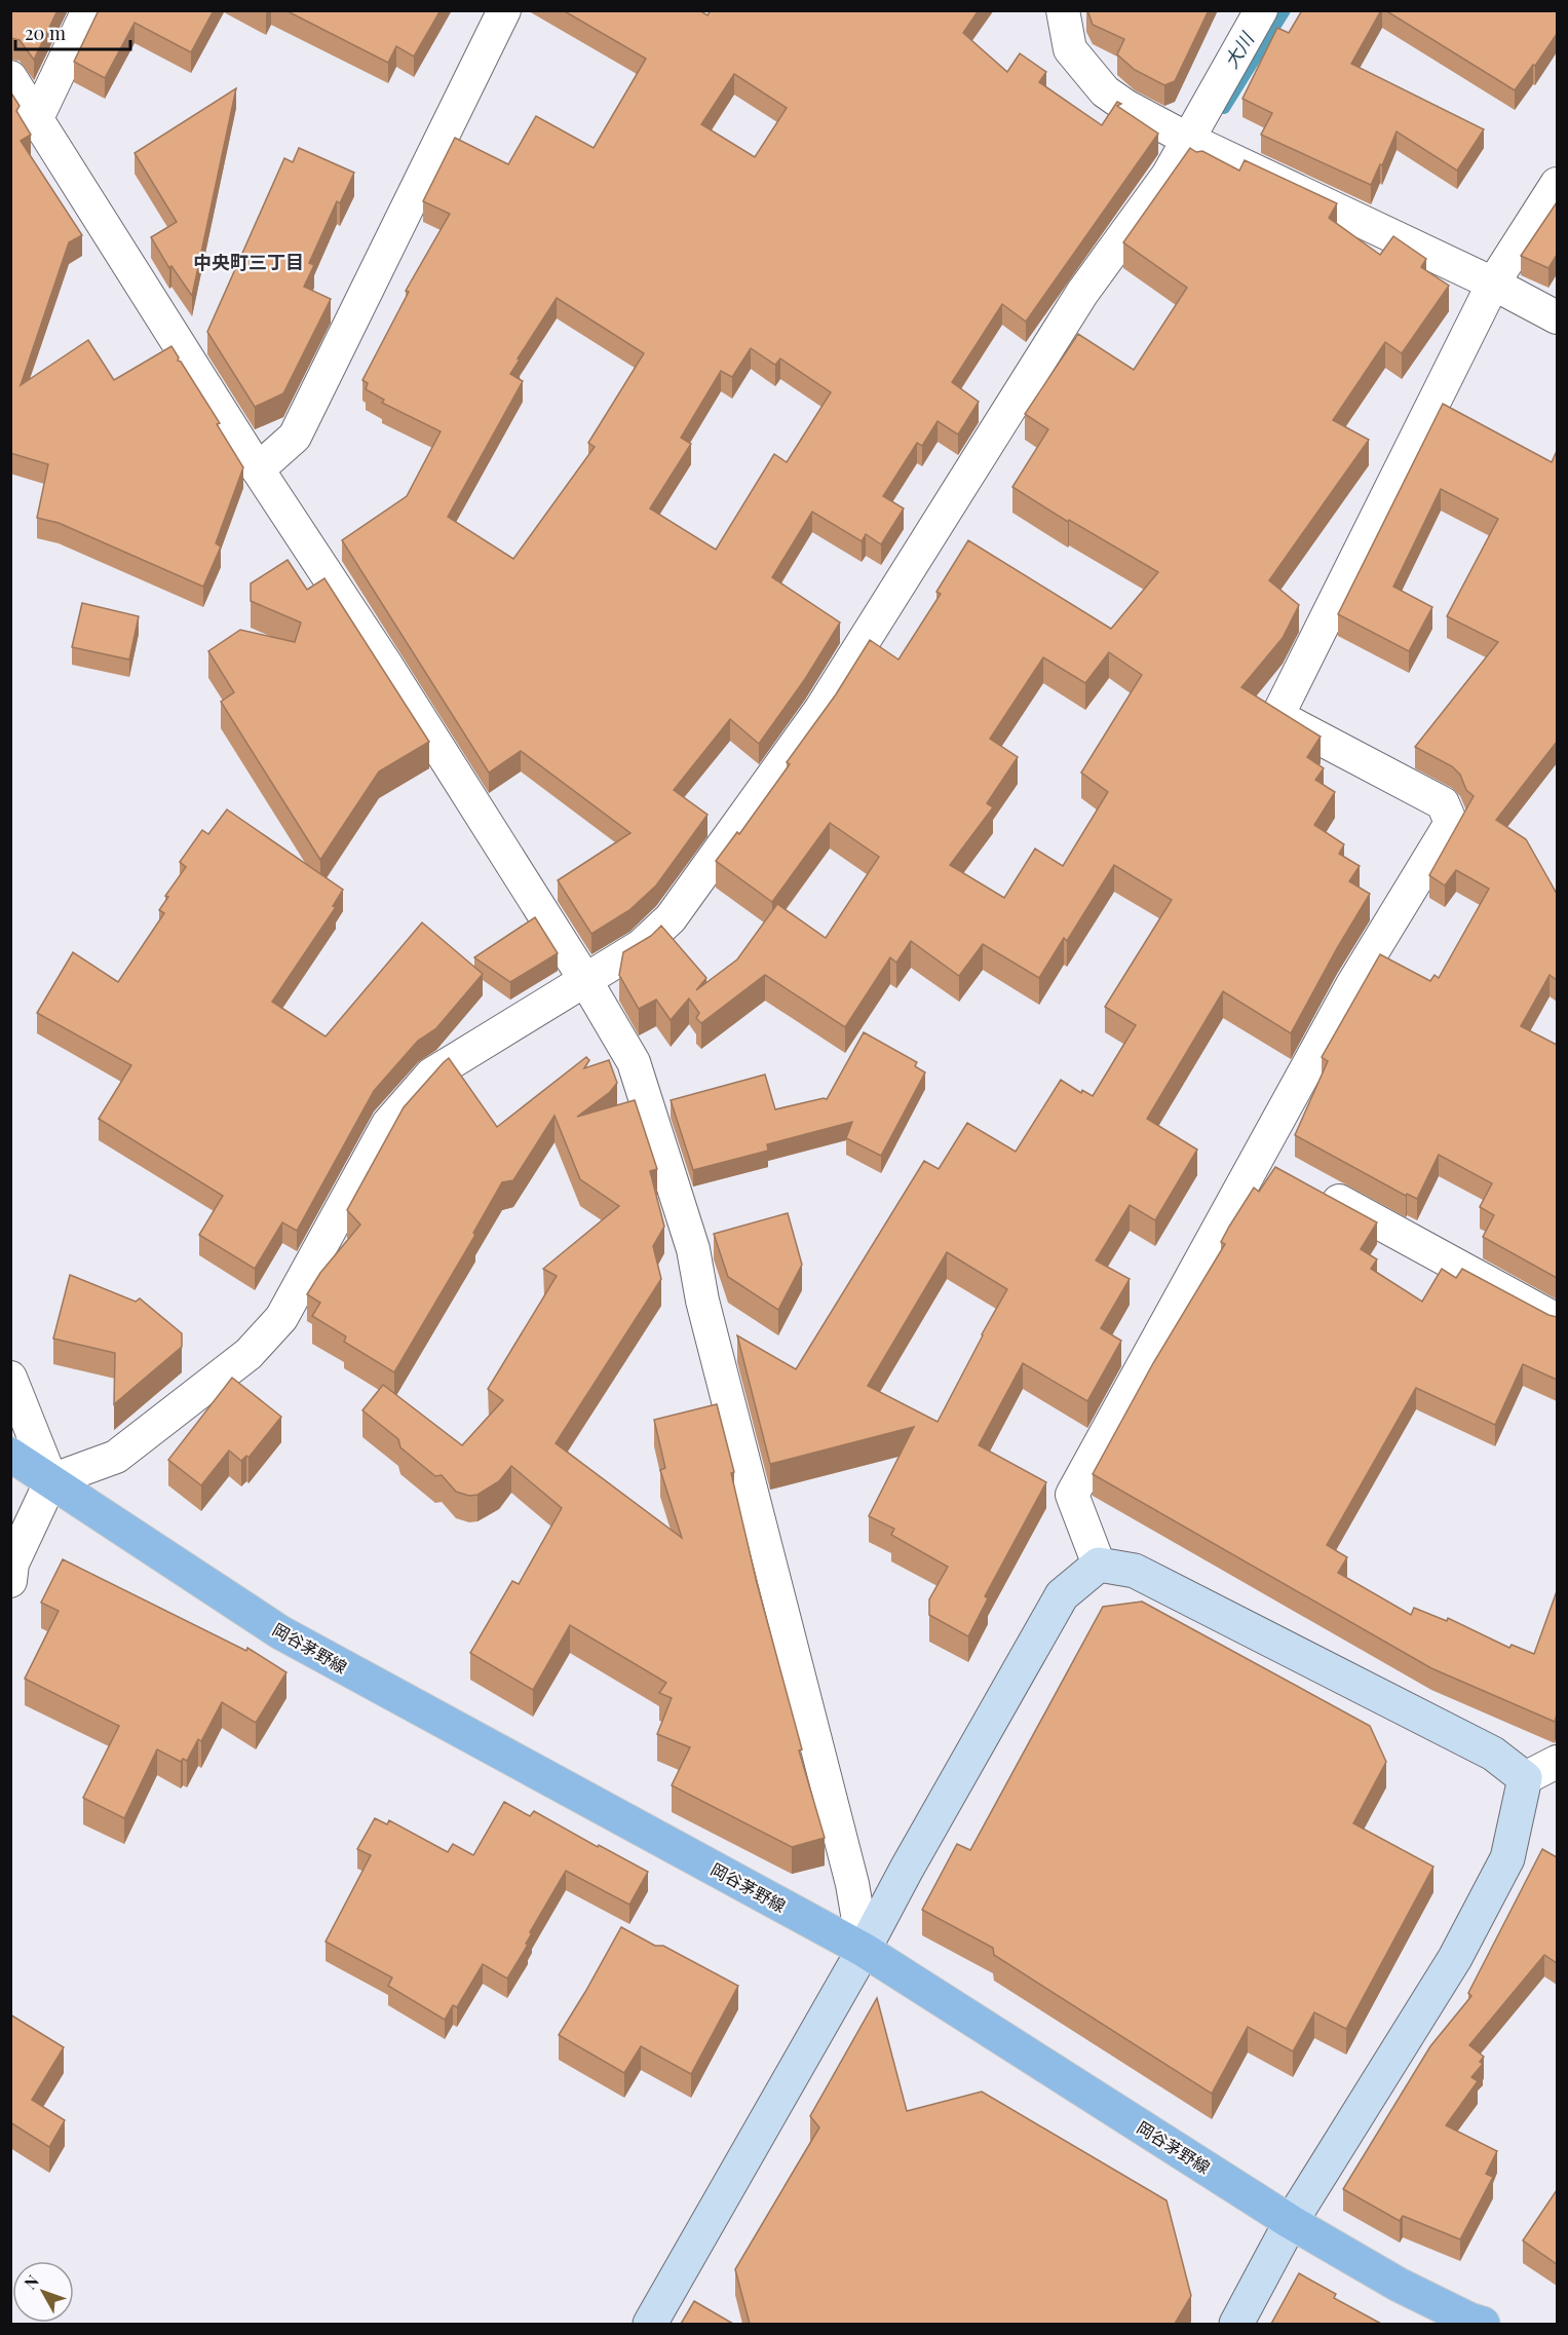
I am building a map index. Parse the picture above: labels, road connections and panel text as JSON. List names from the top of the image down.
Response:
{
  "streets": {
    "main road": ["岡谷茅野線"]
  },
  "districts": ["中央町三丁目"],
  "water": ["大川"],
  "scale_bar": "20 m",
  "north": "top left"
}
